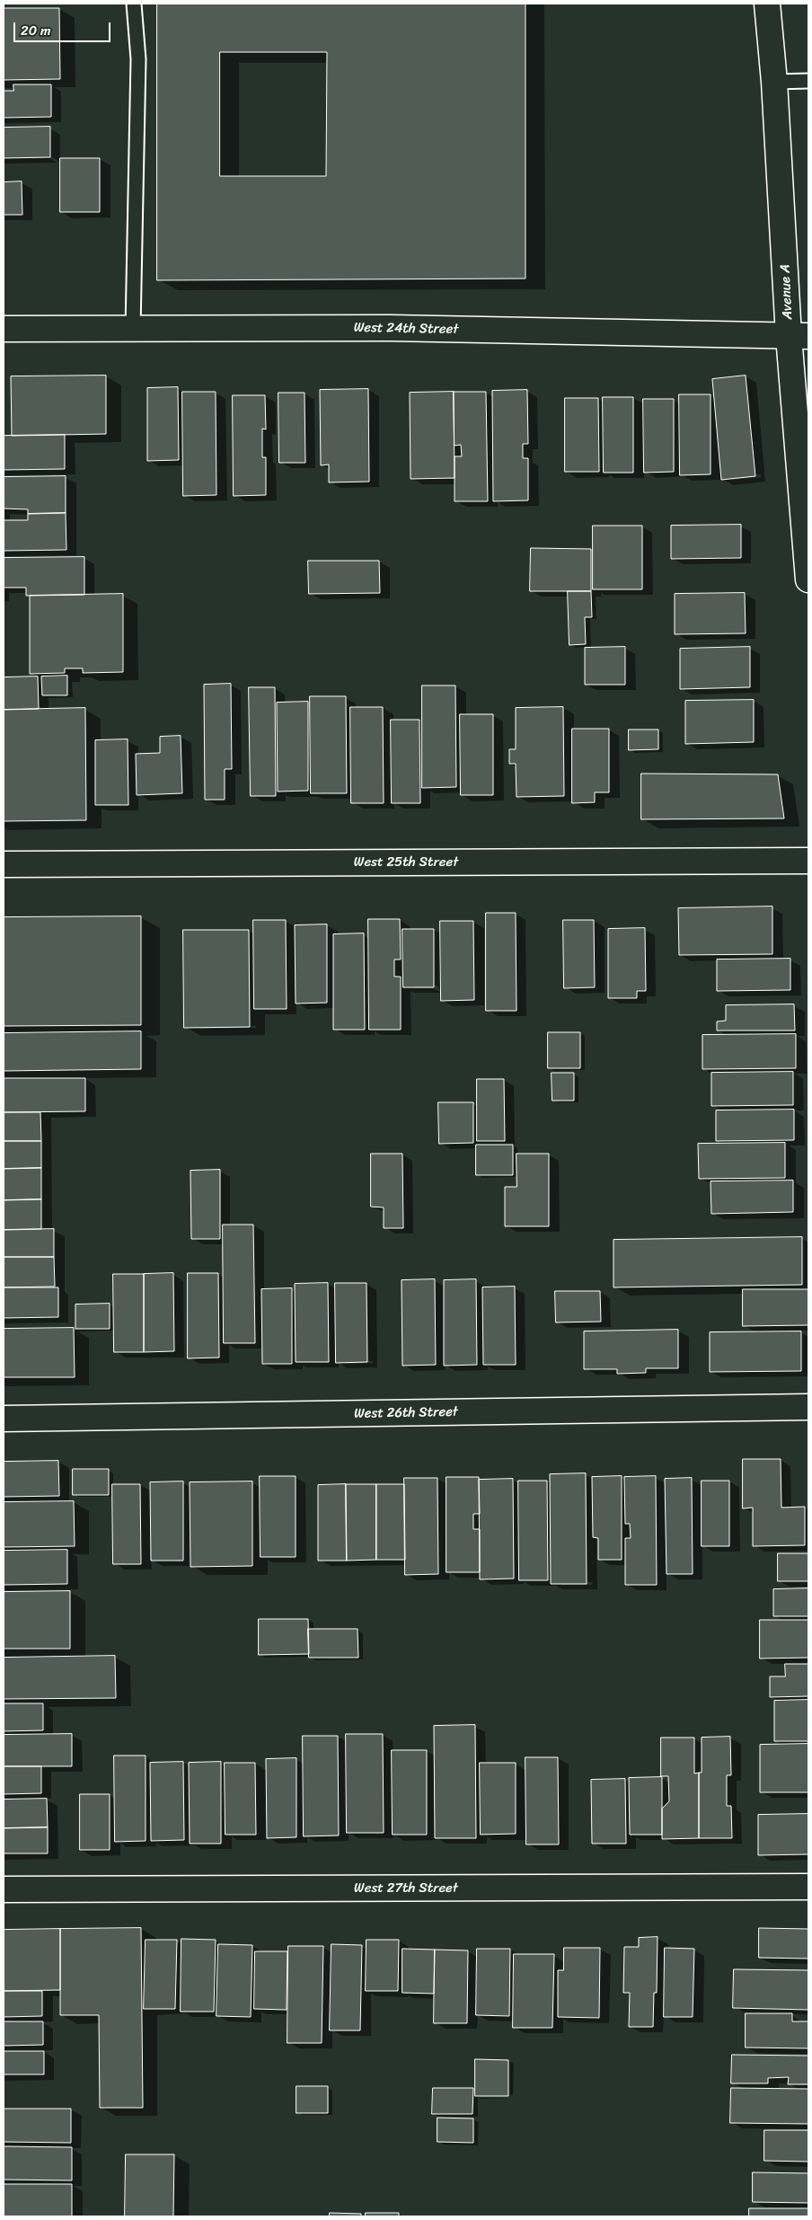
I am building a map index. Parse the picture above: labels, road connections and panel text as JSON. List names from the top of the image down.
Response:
{
  "streets": {
    "street": [
      "Avenue A",
      "West 24th Street",
      "West 25th Street",
      "West 26th Street",
      "West 27th Street"
    ]
  },
  "crossings": [
    ["Avenue A", "West 24th Street"]
  ],
  "scale_bar": "20 m"
}
